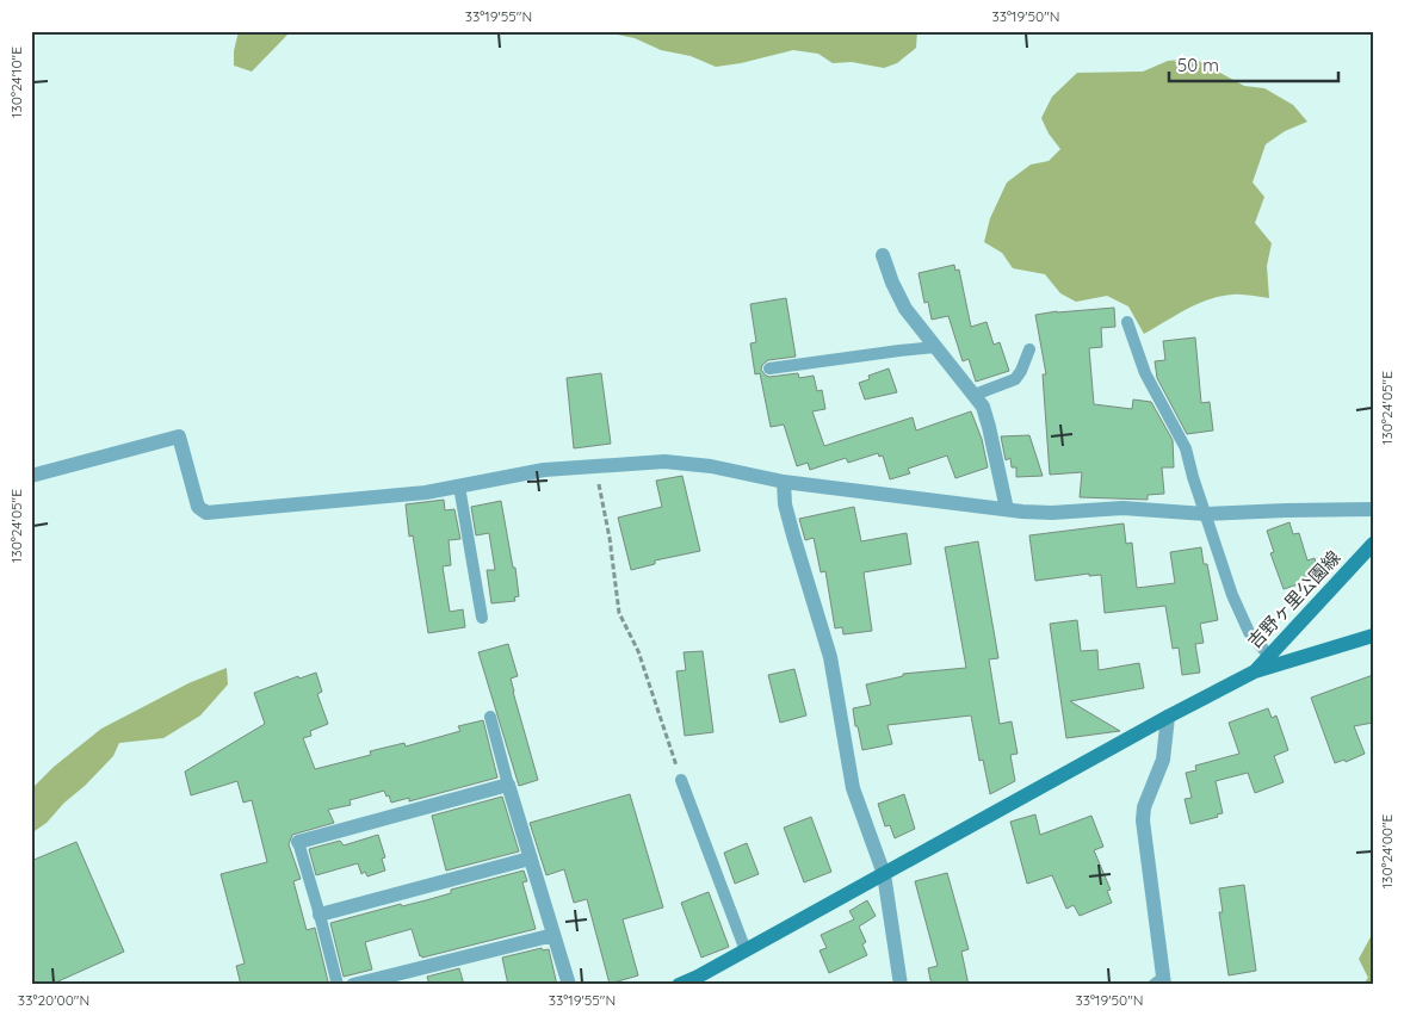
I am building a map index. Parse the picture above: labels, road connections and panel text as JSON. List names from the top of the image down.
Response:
{
  "streets": {
    "street": ["吉野ヶ里公園線"]
  },
  "scale_bar": "50 m",
  "coordinates": [
    "33°19'55\"N",
    "33°19'50\"N",
    "130°24'10\"E",
    "130°24'05\"E",
    "130°24'00\"E",
    "33°20'00\"N"
  ]
}
